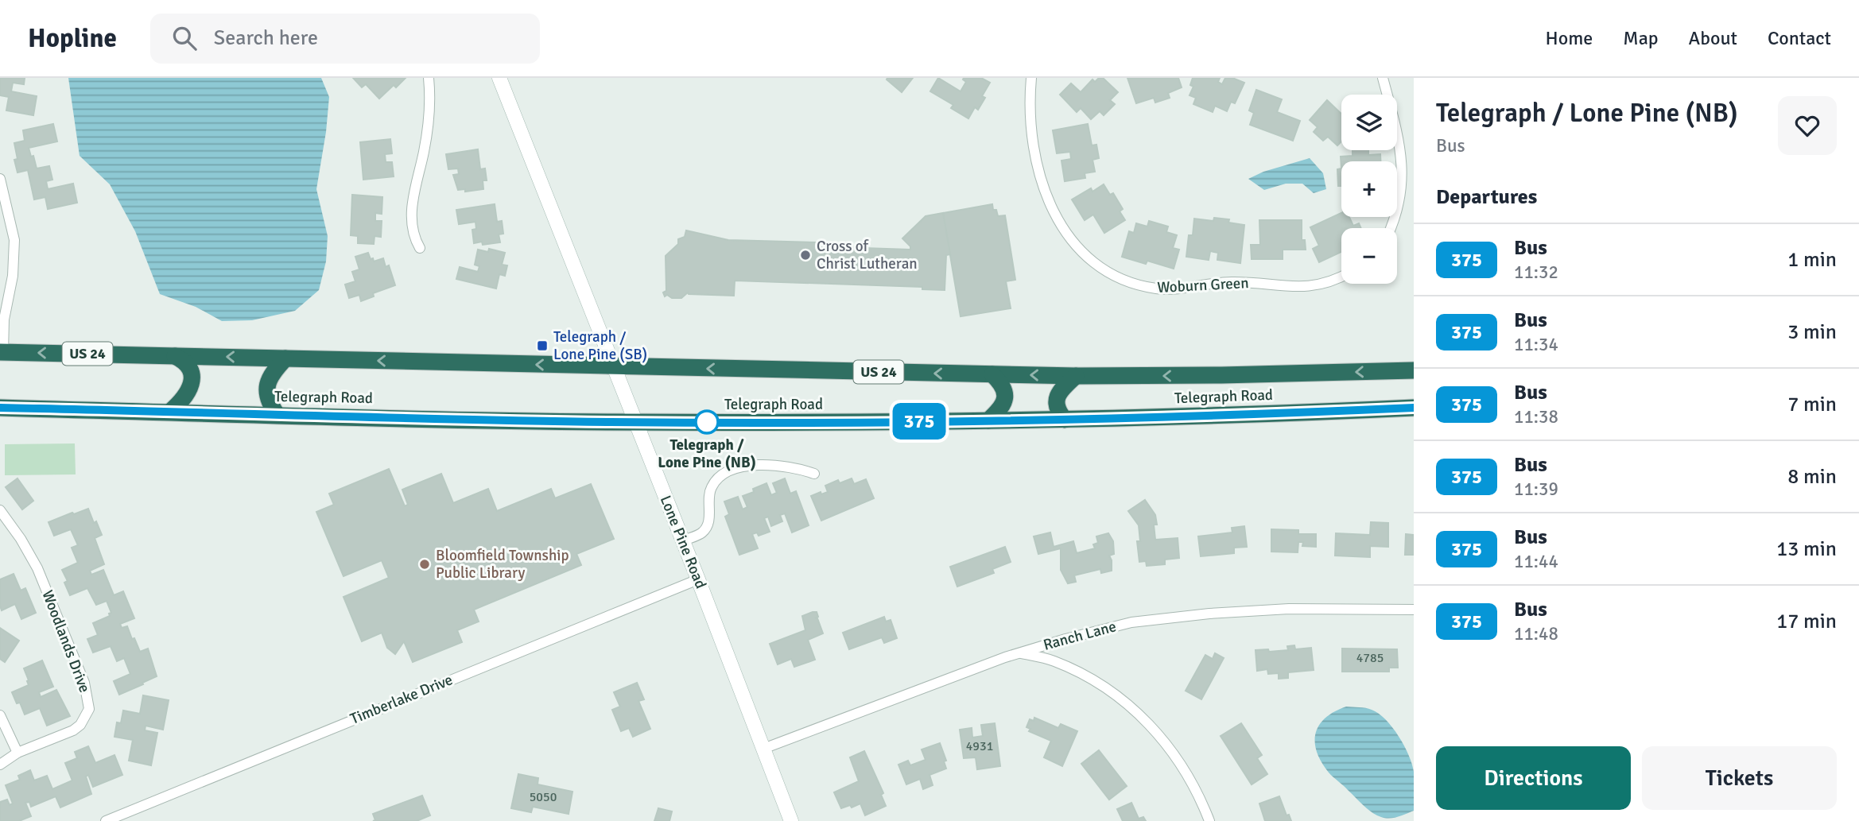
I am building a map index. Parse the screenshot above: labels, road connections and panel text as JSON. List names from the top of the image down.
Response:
{
  "streets": {
    "highway": ["US 24", "Telegraph Road"],
    "street": [
      "Woburn Green",
      "Lone Pine Road",
      "Ranch Lane",
      "Woodlands Drive",
      "Timberlake Drive"
    ]
  },
  "crossings": [
    ["Telegraph Road", "Lone Pine Road"],
    ["Lone Pine Road", "Ranch Lane"],
    ["Lone Pine Road", "Timberlake Drive"]
  ],
  "places": {
    "other": ["Cross of Christ Lutheran", "Telegraph / Lone Pine (NB)", "Bloomfield Township Public Library"],
    "transit": ["Telegraph / Lone Pine (SB)"]
  },
  "lines": ["bus line 375"],
  "house_numbers": ["4785", "4931", "5050"],
  "page": {
    "header": "Hopline",
    "search": "Search here",
    "nav": [
      "Home",
      "Map",
      "About",
      "Contact"
    ],
    "on_map": "375",
    "heading": [
      ["Telegraph / Lone Pine (NB)", "Bus"],
      "Departures"
    ],
    "map_buttons": ["+", "−"],
    "list": [
      {
        "mark": "375",
        "name": "Bus",
        "note": "11:32",
        "value": "1 min"
      },
      {
        "mark": "375",
        "name": "Bus",
        "note": "11:34",
        "value": "3 min"
      },
      {
        "mark": "375",
        "name": "Bus",
        "note": "11:38",
        "value": "7 min"
      },
      {
        "mark": "375",
        "name": "Bus",
        "note": "11:39",
        "value": "8 min"
      },
      {
        "mark": "375",
        "name": "Bus",
        "note": "11:44",
        "value": "13 min"
      },
      {
        "mark": "375",
        "name": "Bus",
        "note": "11:48",
        "value": "17 min"
      }
    ],
    "buttons": ["Directions", "Tickets"]
  }
}
